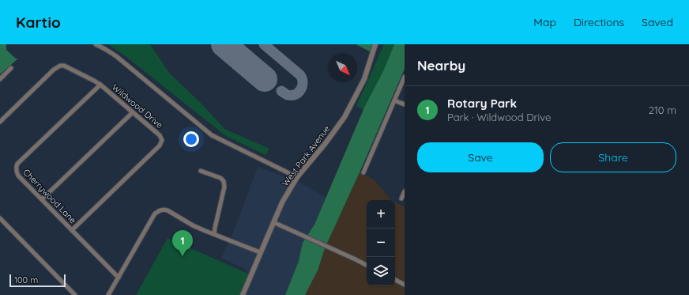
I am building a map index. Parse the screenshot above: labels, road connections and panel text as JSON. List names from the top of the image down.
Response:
{
  "streets": {
    "street": ["Wildwood Drive", "West Park Avenue", "Cherrywood Lane"]
  },
  "crossings": [
    ["Wildwood Drive", "Cherrywood Lane"]
  ],
  "scale_bar": "100 m",
  "north": "bottom right",
  "page": {
    "header": "Kartio",
    "nav": ["Map", "Directions", "Saved"],
    "heading": "Nearby",
    "list": [
      {
        "mark": "1",
        "name": "Rotary Park",
        "note": "Park · Wildwood Drive",
        "value": "210 m"
      }
    ],
    "buttons": ["Save", "Share"],
    "map_buttons": ["+", "−"],
    "pins": "1",
    "scale": "100 m"
  }
}
